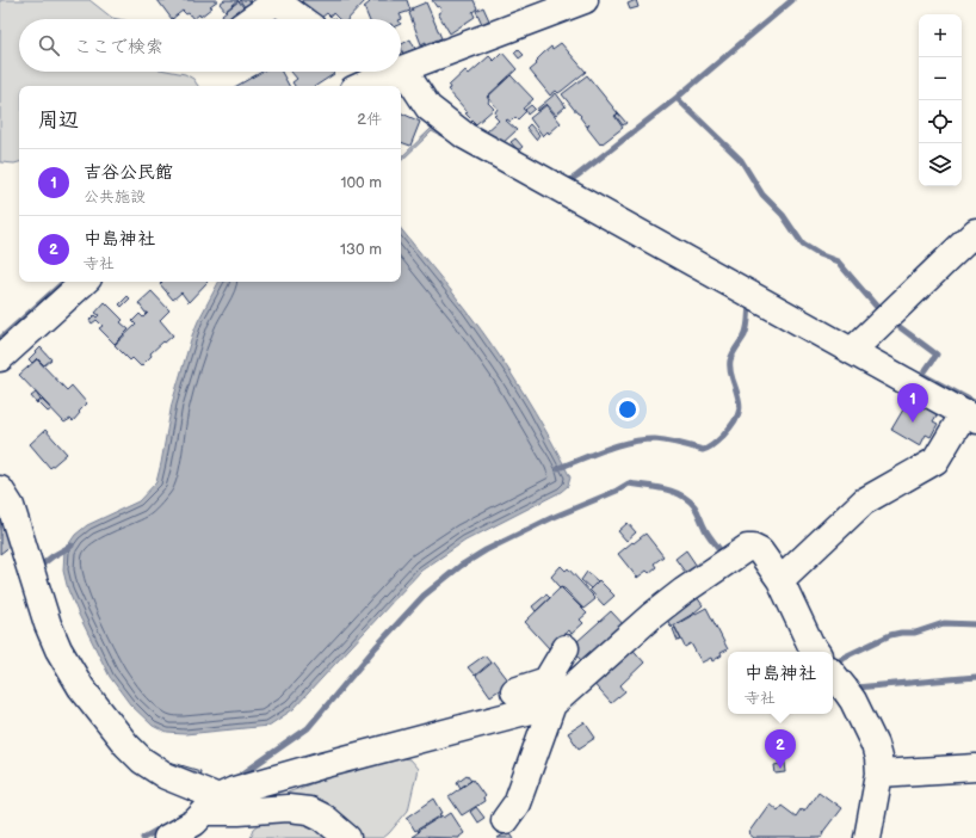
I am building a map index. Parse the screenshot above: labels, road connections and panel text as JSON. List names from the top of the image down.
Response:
{
  "page": {
    "map_buttons": ["+", "−"],
    "search": "ここで検索",
    "heading": ["周辺", "2件"],
    "list": [
      {
        "mark": "1",
        "name": "吉谷公民館",
        "note": "公共施設",
        "value": "100 m"
      },
      {
        "mark": "2",
        "name": "中島神社",
        "note": "寺社",
        "value": "130 m"
      }
    ],
    "pins": ["1", "2"],
    "popup": ["中島神社", "寺社"]
  }
}
